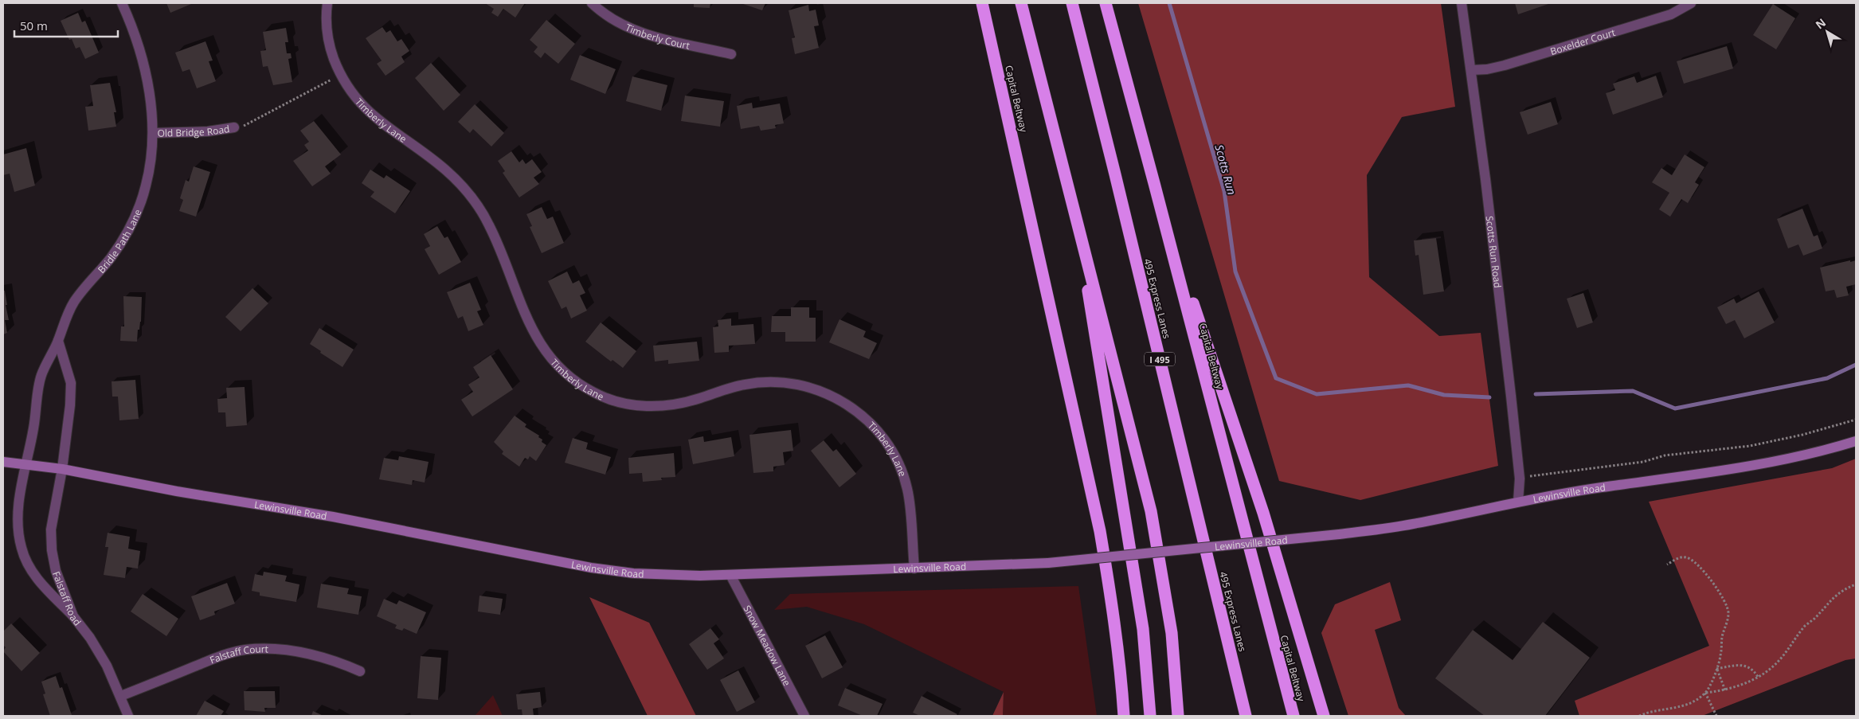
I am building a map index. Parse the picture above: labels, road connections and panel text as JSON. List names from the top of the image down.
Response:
{
  "streets": {
    "highway": ["Capital Beltway", "495 Express Lanes", "I 495"],
    "main road": ["Lewinsville Road"],
    "street": [
      "Timberly Court",
      "Boxelder Court",
      "Timberly Lane",
      "Old Bridge Road",
      "Bridle Path Lane",
      "Scotts Run Road",
      "Falstaff Road",
      "Snow Meadow Lane",
      "Falstaff Court"
    ]
  },
  "crossings": [
    ["Boxelder Court", "Scotts Run Road"],
    ["Timberly Lane", "Lewinsville Road"],
    ["Old Bridge Road", "Bridle Path Lane"],
    ["Bridle Path Lane", "Lewinsville Road"],
    ["Bridle Path Lane", "Falstaff Road"],
    ["Scotts Run Road", "Lewinsville Road"],
    ["Lewinsville Road", "Falstaff Road"],
    ["Lewinsville Road", "Snow Meadow Lane"],
    ["Falstaff Road", "Falstaff Court"]
  ],
  "water": ["Scotts Run"],
  "scale_bar": "50 m",
  "north": "top left"
}
